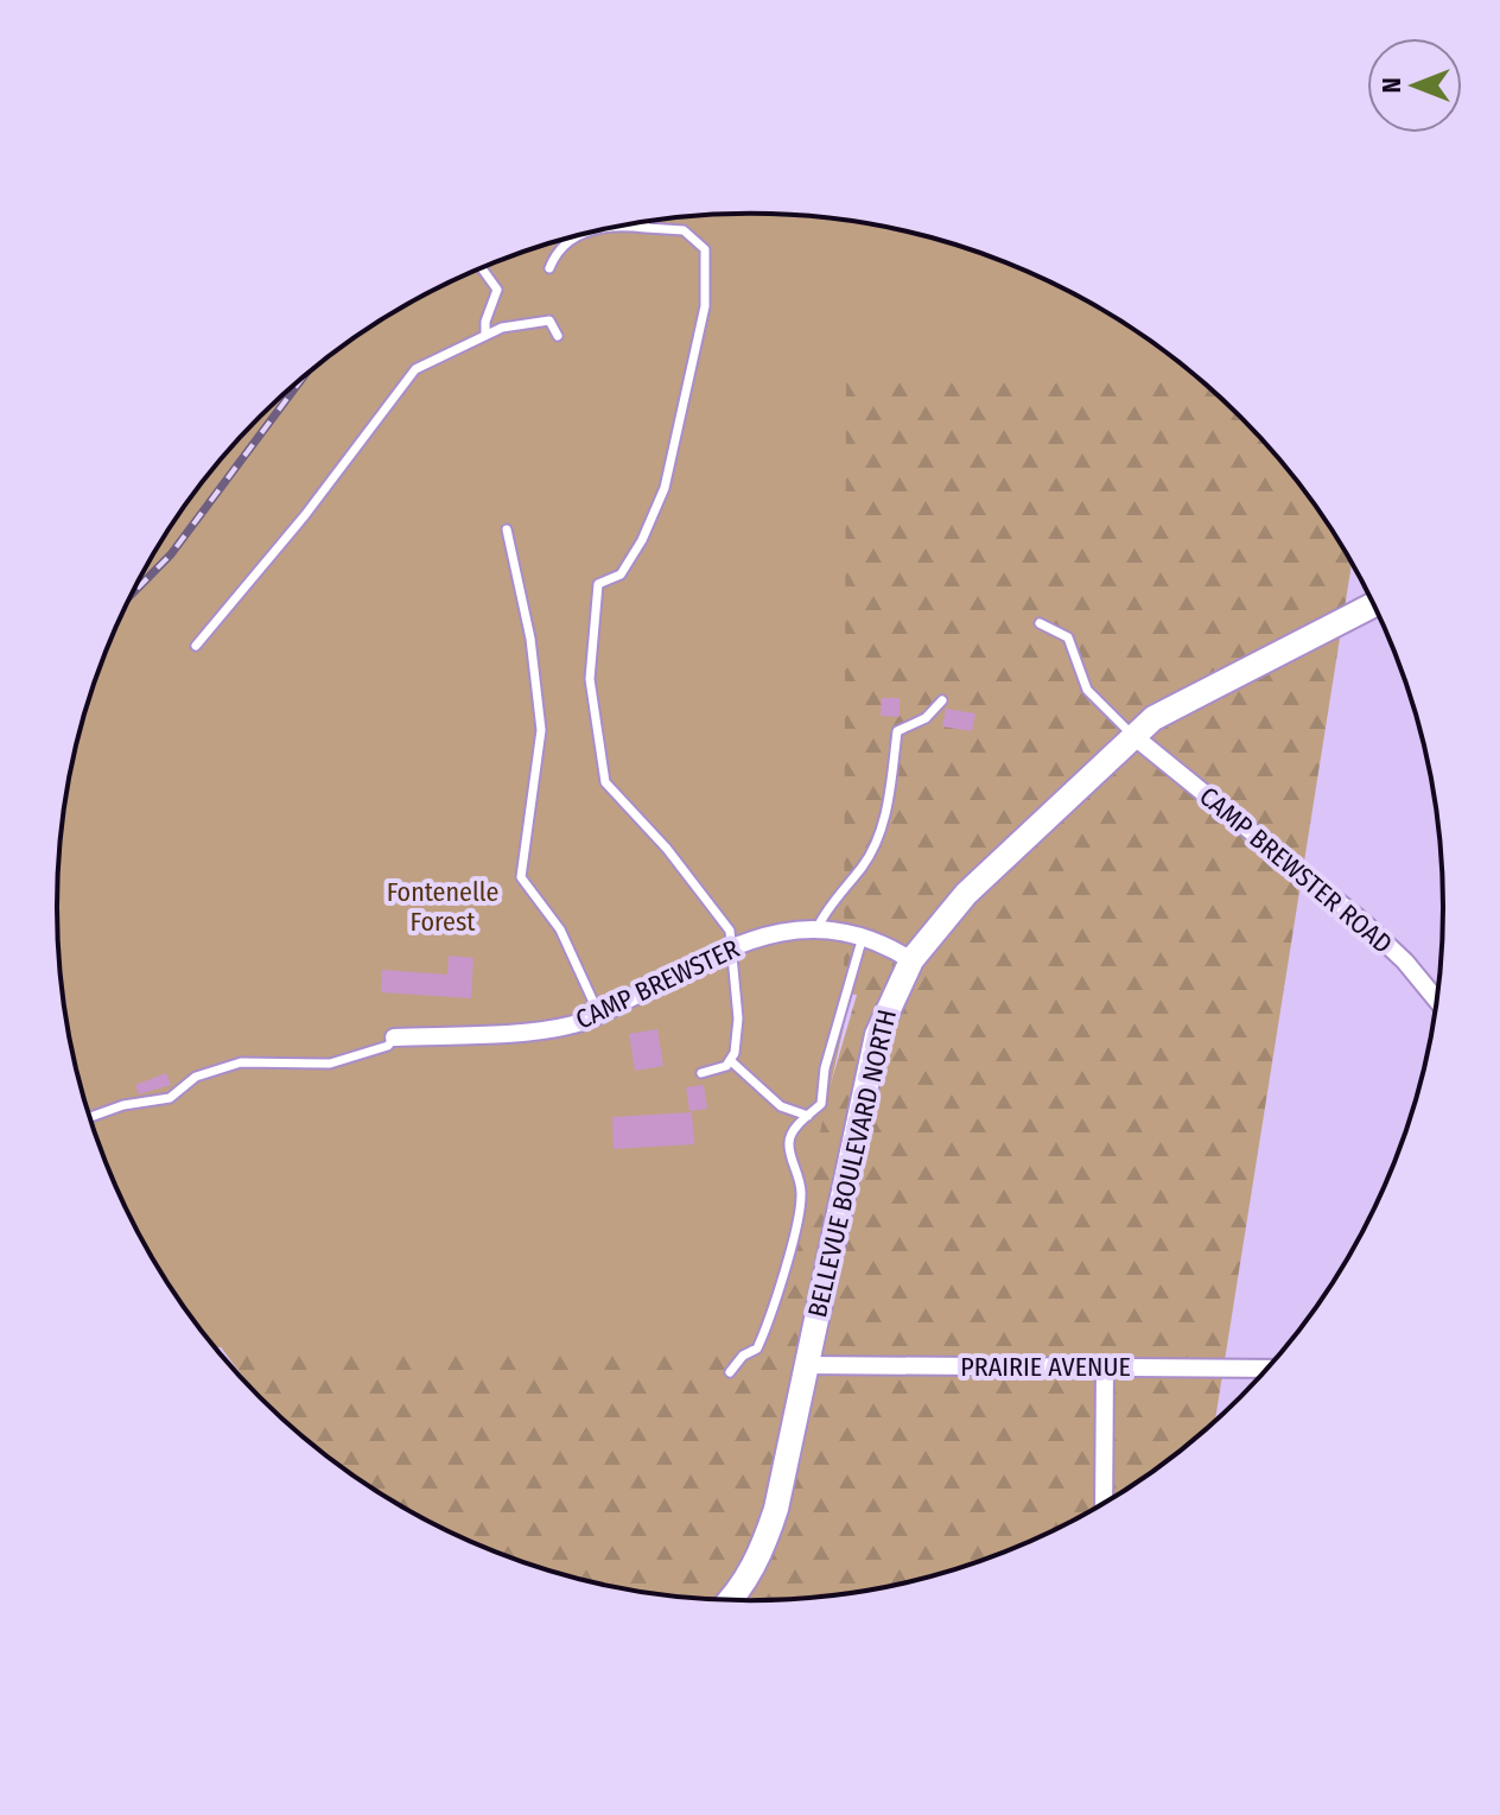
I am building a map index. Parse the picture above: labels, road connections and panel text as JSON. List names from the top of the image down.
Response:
{
  "streets": {
    "main road": ["BELLEVUE BOULEVARD NORTH"],
    "street": ["CAMP BREWSTER ROAD", "CAMP BREWSTER", "PRAIRIE AVENUE"]
  },
  "crossings": [
    ["CAMP BREWSTER ROAD", "BELLEVUE BOULEVARD NORTH"],
    ["CAMP BREWSTER", "BELLEVUE BOULEVARD NORTH"],
    ["BELLEVUE BOULEVARD NORTH", "PRAIRIE AVENUE"]
  ],
  "parks": ["Fontenelle Forest"],
  "north": "left"
}
